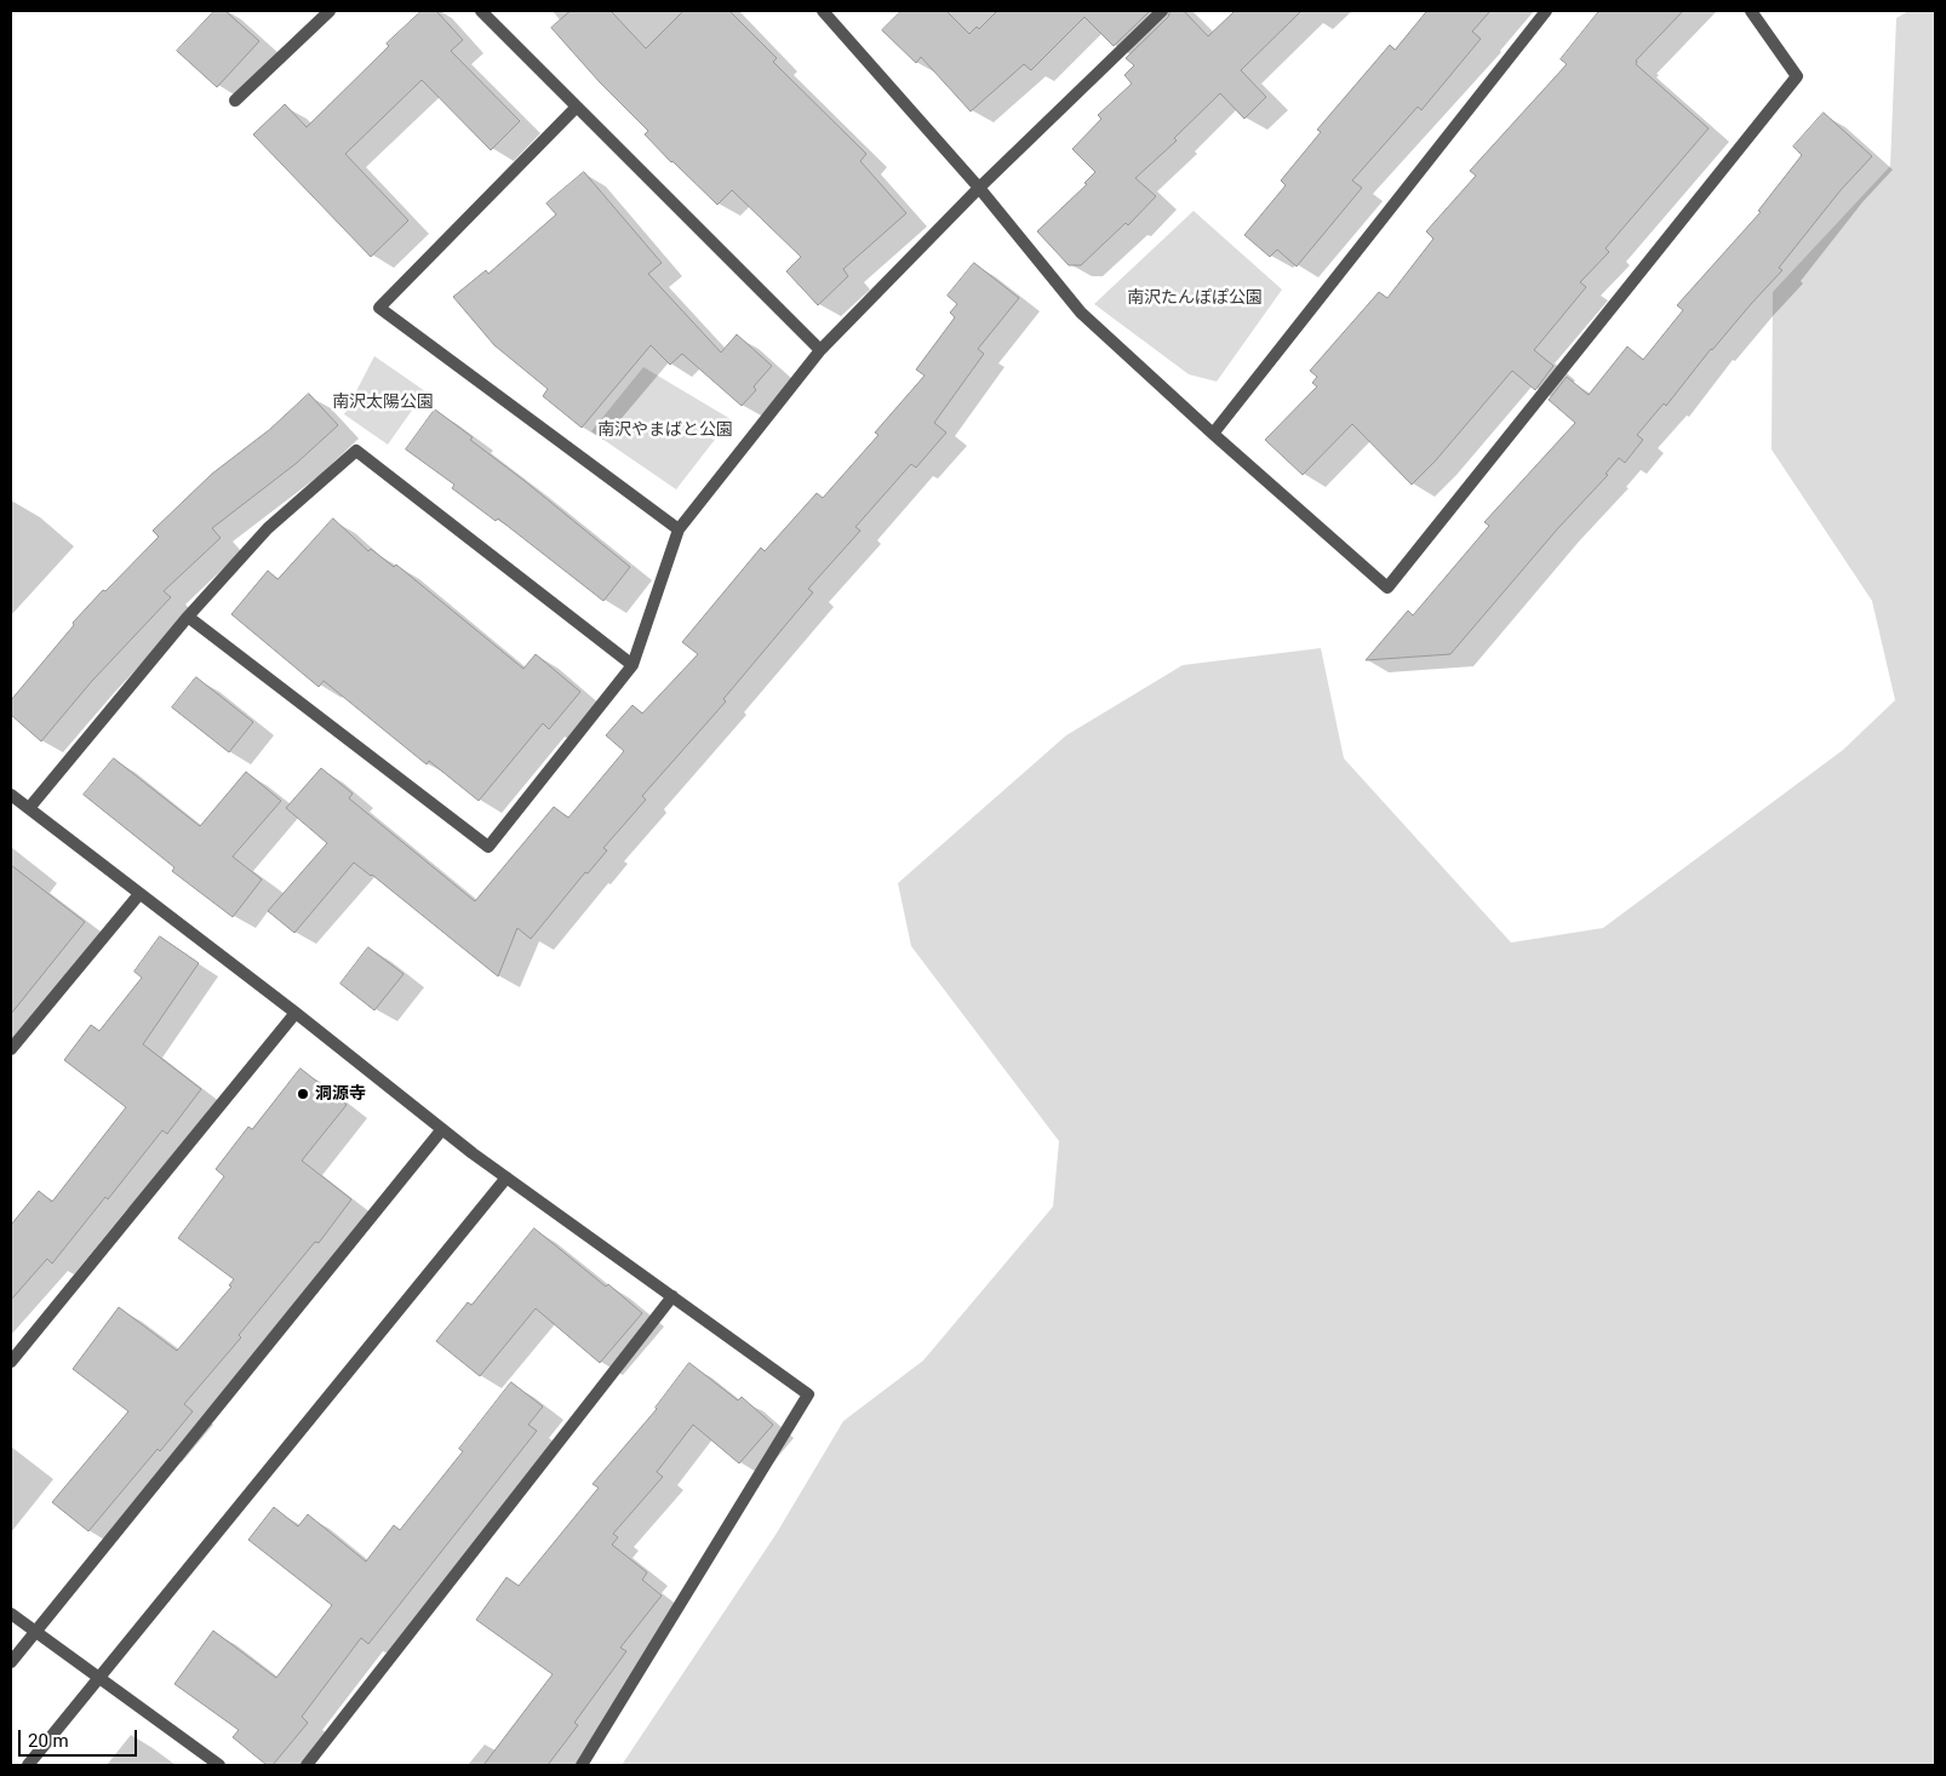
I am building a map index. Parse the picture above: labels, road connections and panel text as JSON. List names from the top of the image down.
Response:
{
  "parks": ["南沢たんぽぽ公園", "南沢太陽公園", "南沢やまばと公園"],
  "places": ["洞源寺"],
  "scale_bar": "20 m"
}
